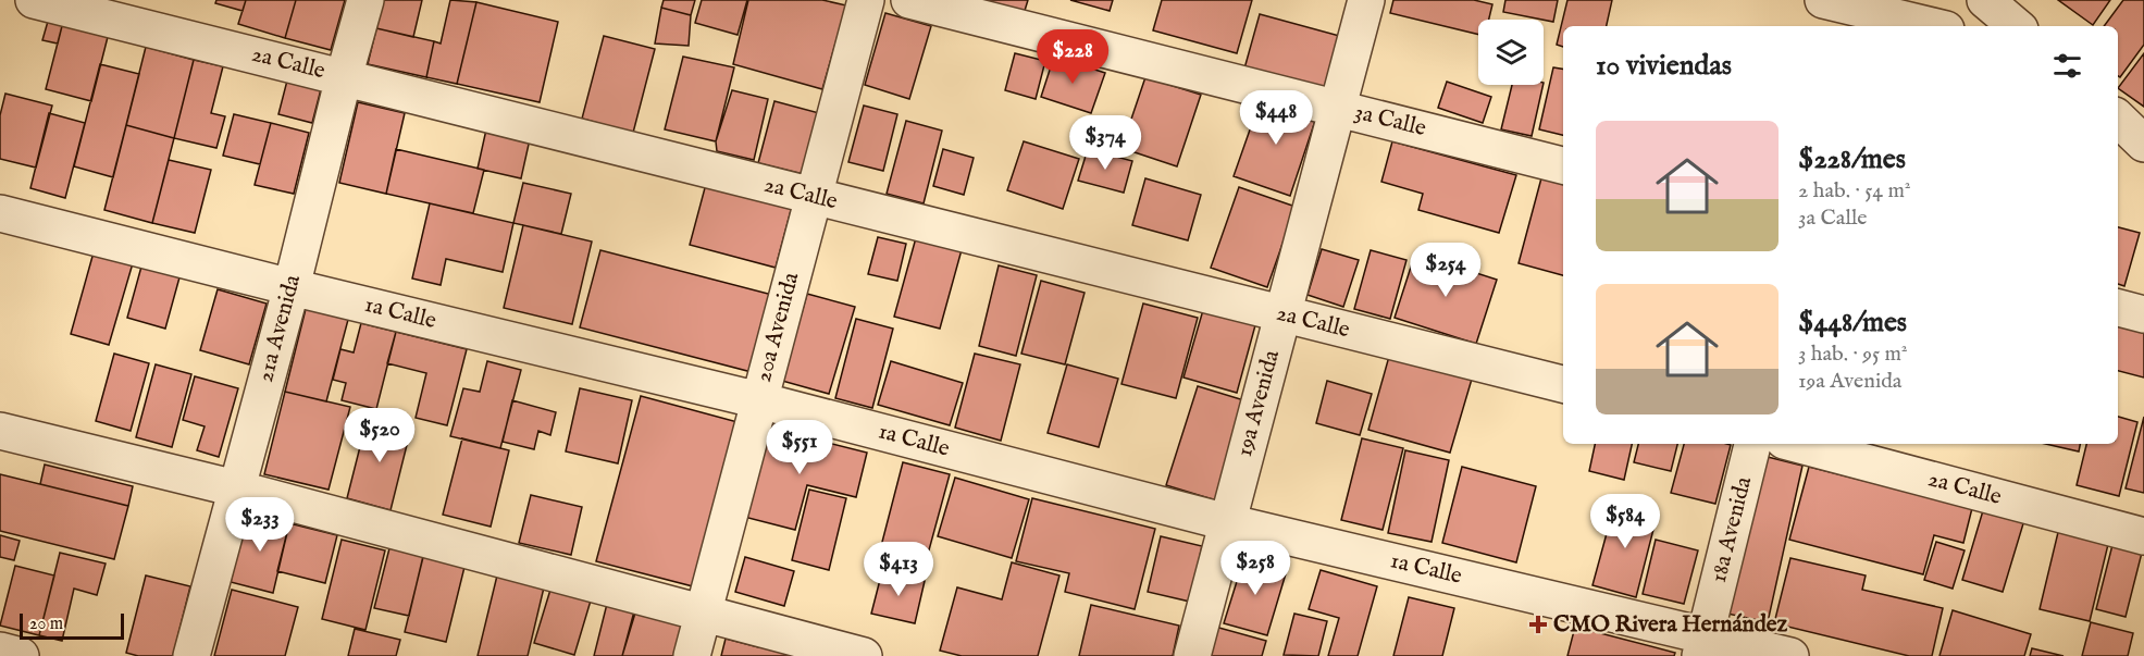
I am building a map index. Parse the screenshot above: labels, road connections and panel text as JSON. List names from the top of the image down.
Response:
{
  "streets": {
    "street": [
      "2a Calle",
      "3a Calle",
      "1a Calle",
      "20a Avenida",
      "21a Avenida",
      "19a Avenida",
      "18a Avenida"
    ]
  },
  "crossings": [
    ["2a Calle", "20a Avenida"],
    ["2a Calle", "21a Avenida"],
    ["2a Calle", "19a Avenida"],
    ["3a Calle", "19a Avenida"],
    ["1a Calle", "20a Avenida"],
    ["1a Calle", "21a Avenida"],
    ["1a Calle", "19a Avenida"],
    ["1a Calle", "18a Avenida"]
  ],
  "places": {
    "health": ["CMO Rivera Hernández"]
  },
  "scale_bar": "20 m",
  "page": {
    "heading": "10 viviendas",
    "price": [
      "$228",
      "$448",
      "$374",
      "$254",
      "$520",
      "$551",
      "$584",
      "$233",
      "$258",
      "$413"
    ],
    "list": [
      {
        "name": "$228/mes",
        "note": "2 hab. · 54 m² · 3a Calle"
      },
      {
        "name": "$448/mes",
        "note": "3 hab. · 95 m² · 19a Avenida"
      }
    ],
    "scale": "20 m"
  }
}
